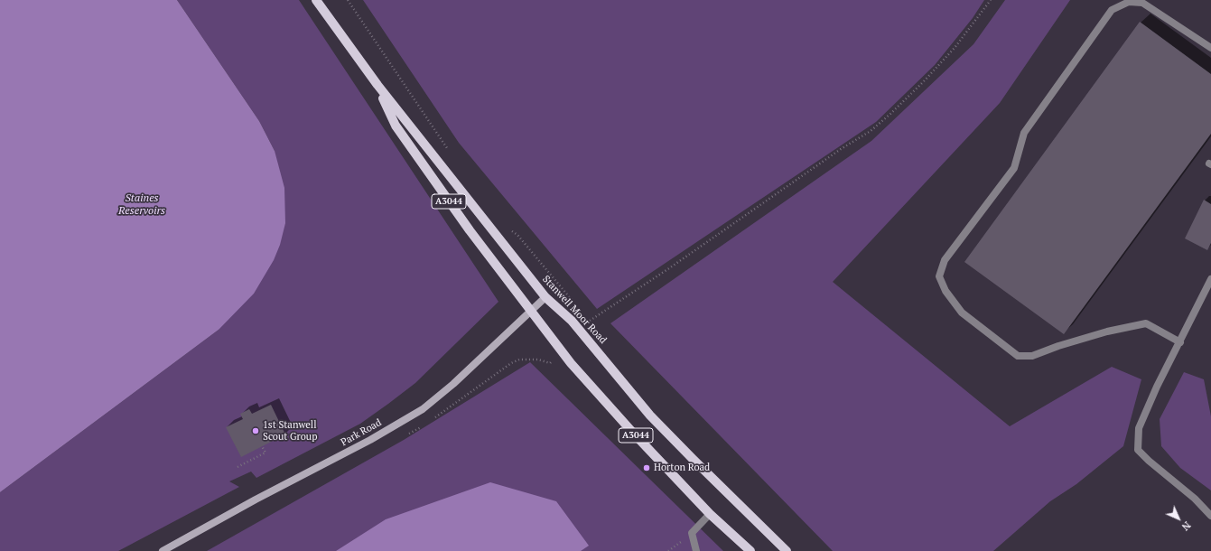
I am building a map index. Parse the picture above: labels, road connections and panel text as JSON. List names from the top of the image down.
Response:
{
  "streets": {
    "main road": ["A3044", "Stanwell Moor Road", "Park Road"]
  },
  "crossings": [
    ["Stanwell Moor Road", "Park Road"]
  ],
  "water": ["Staines Reservoirs"],
  "places": ["1st Stanwell Scout Group", "Horton Road"],
  "north": "bottom right"
}
